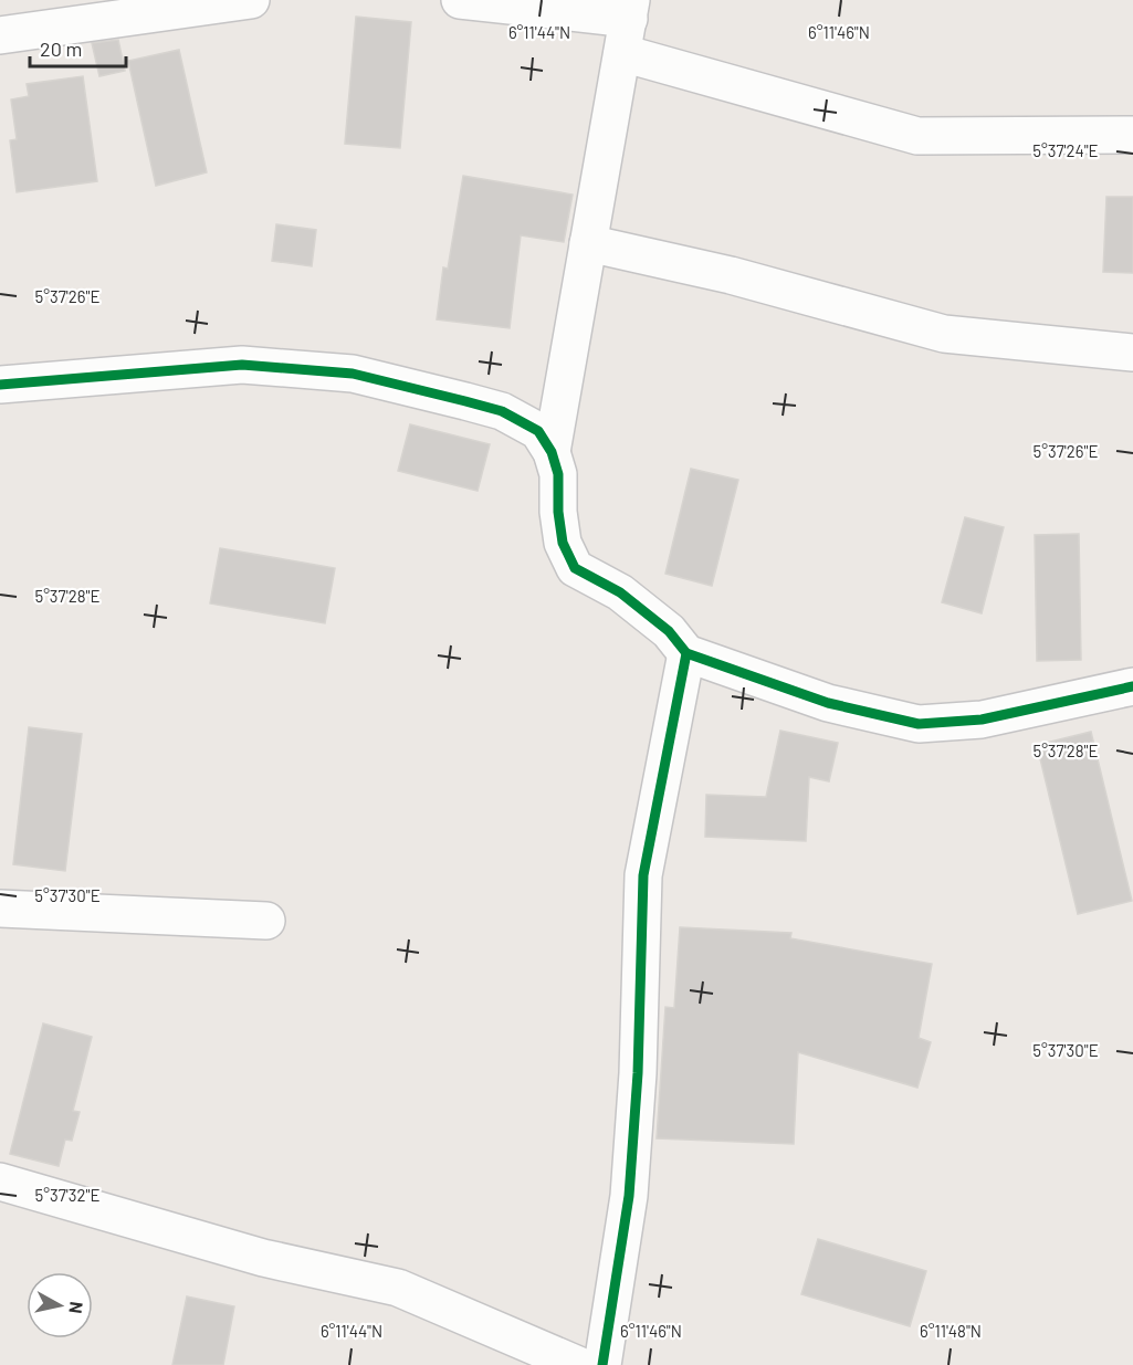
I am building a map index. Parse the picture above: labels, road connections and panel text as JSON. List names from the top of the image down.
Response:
{
  "scale_bar": "20 m",
  "north": "right",
  "coordinates": [
    "6°11'44\"N",
    "6°11'46\"N",
    "5°37'24\"E",
    "5°37'26\"E",
    "5°37'28\"E",
    "5°37'30\"E",
    "5°37'32\"E",
    "6°11'48\"N"
  ]
}
